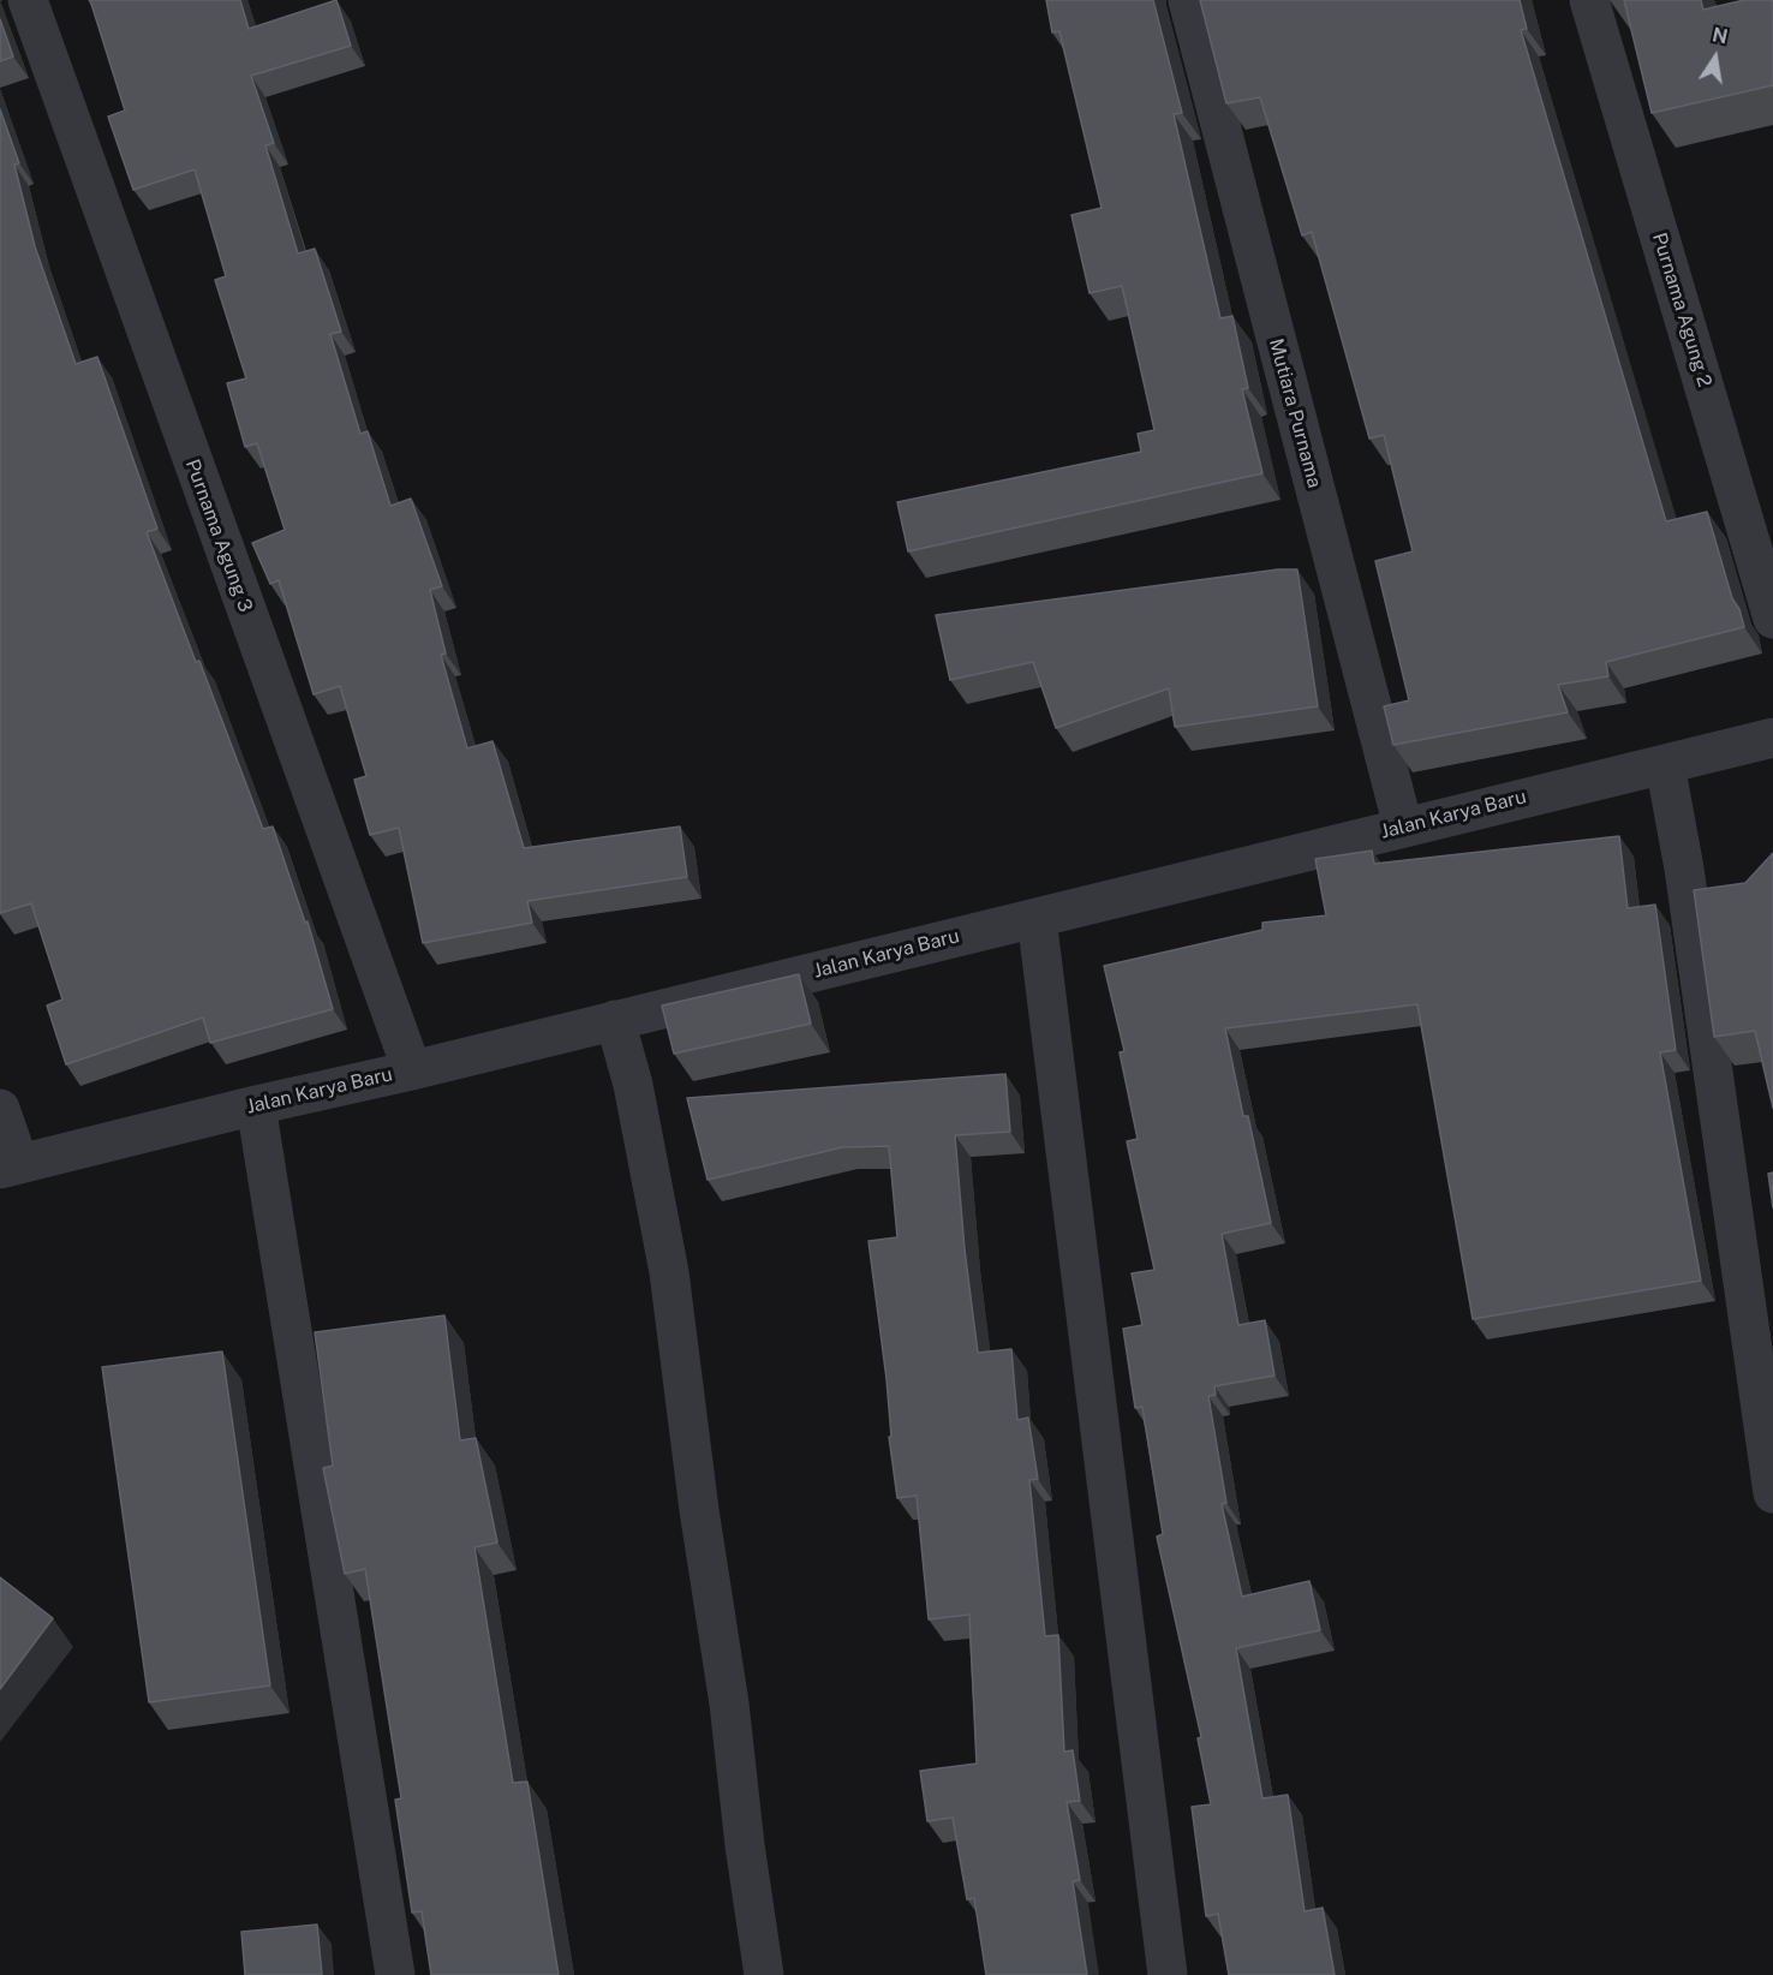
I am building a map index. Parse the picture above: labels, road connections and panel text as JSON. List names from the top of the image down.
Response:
{
  "streets": {
    "street": [
      "Purnama Agung 2",
      "Mutiara Purnama",
      "Purnama Agung 3",
      "Jalan Karya Baru"
    ]
  },
  "crossings": [
    ["Mutiara Purnama", "Jalan Karya Baru"],
    ["Purnama Agung 3", "Jalan Karya Baru"]
  ],
  "north": "top"
}
